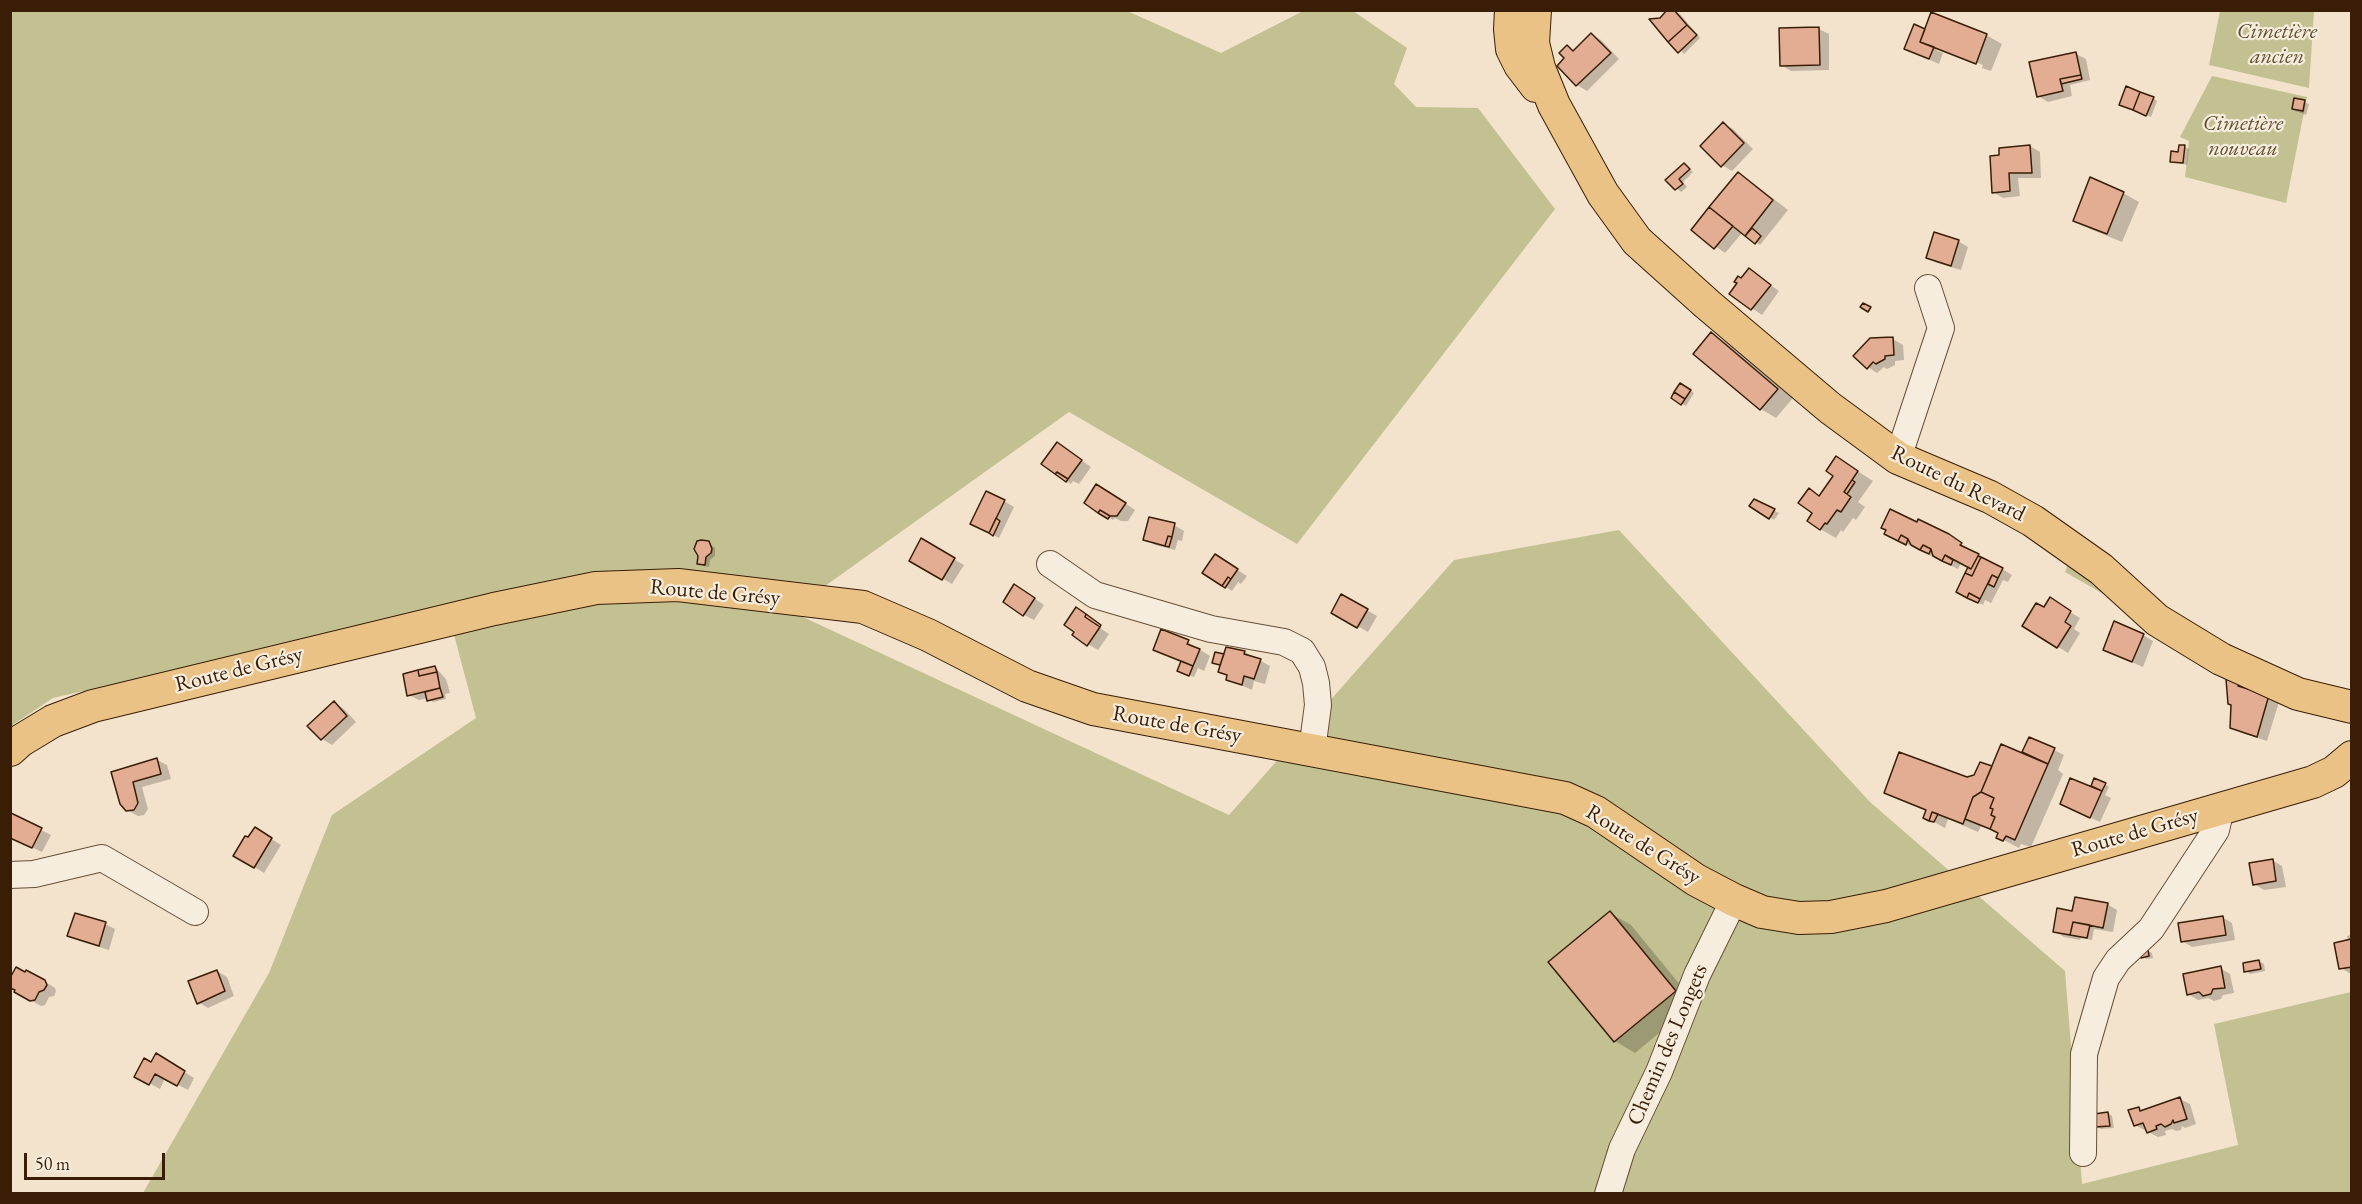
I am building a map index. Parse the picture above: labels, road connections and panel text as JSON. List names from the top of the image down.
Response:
{
  "streets": {
    "main road": ["Route du Revard", "Route de Grésy"],
    "street": ["Chemin des Longets"]
  },
  "crossings": [
    ["Route de Grésy", "Chemin des Longets"]
  ],
  "parks": ["Cimetière ancien", "Cimetière nouveau"],
  "scale_bar": "50 m"
}
